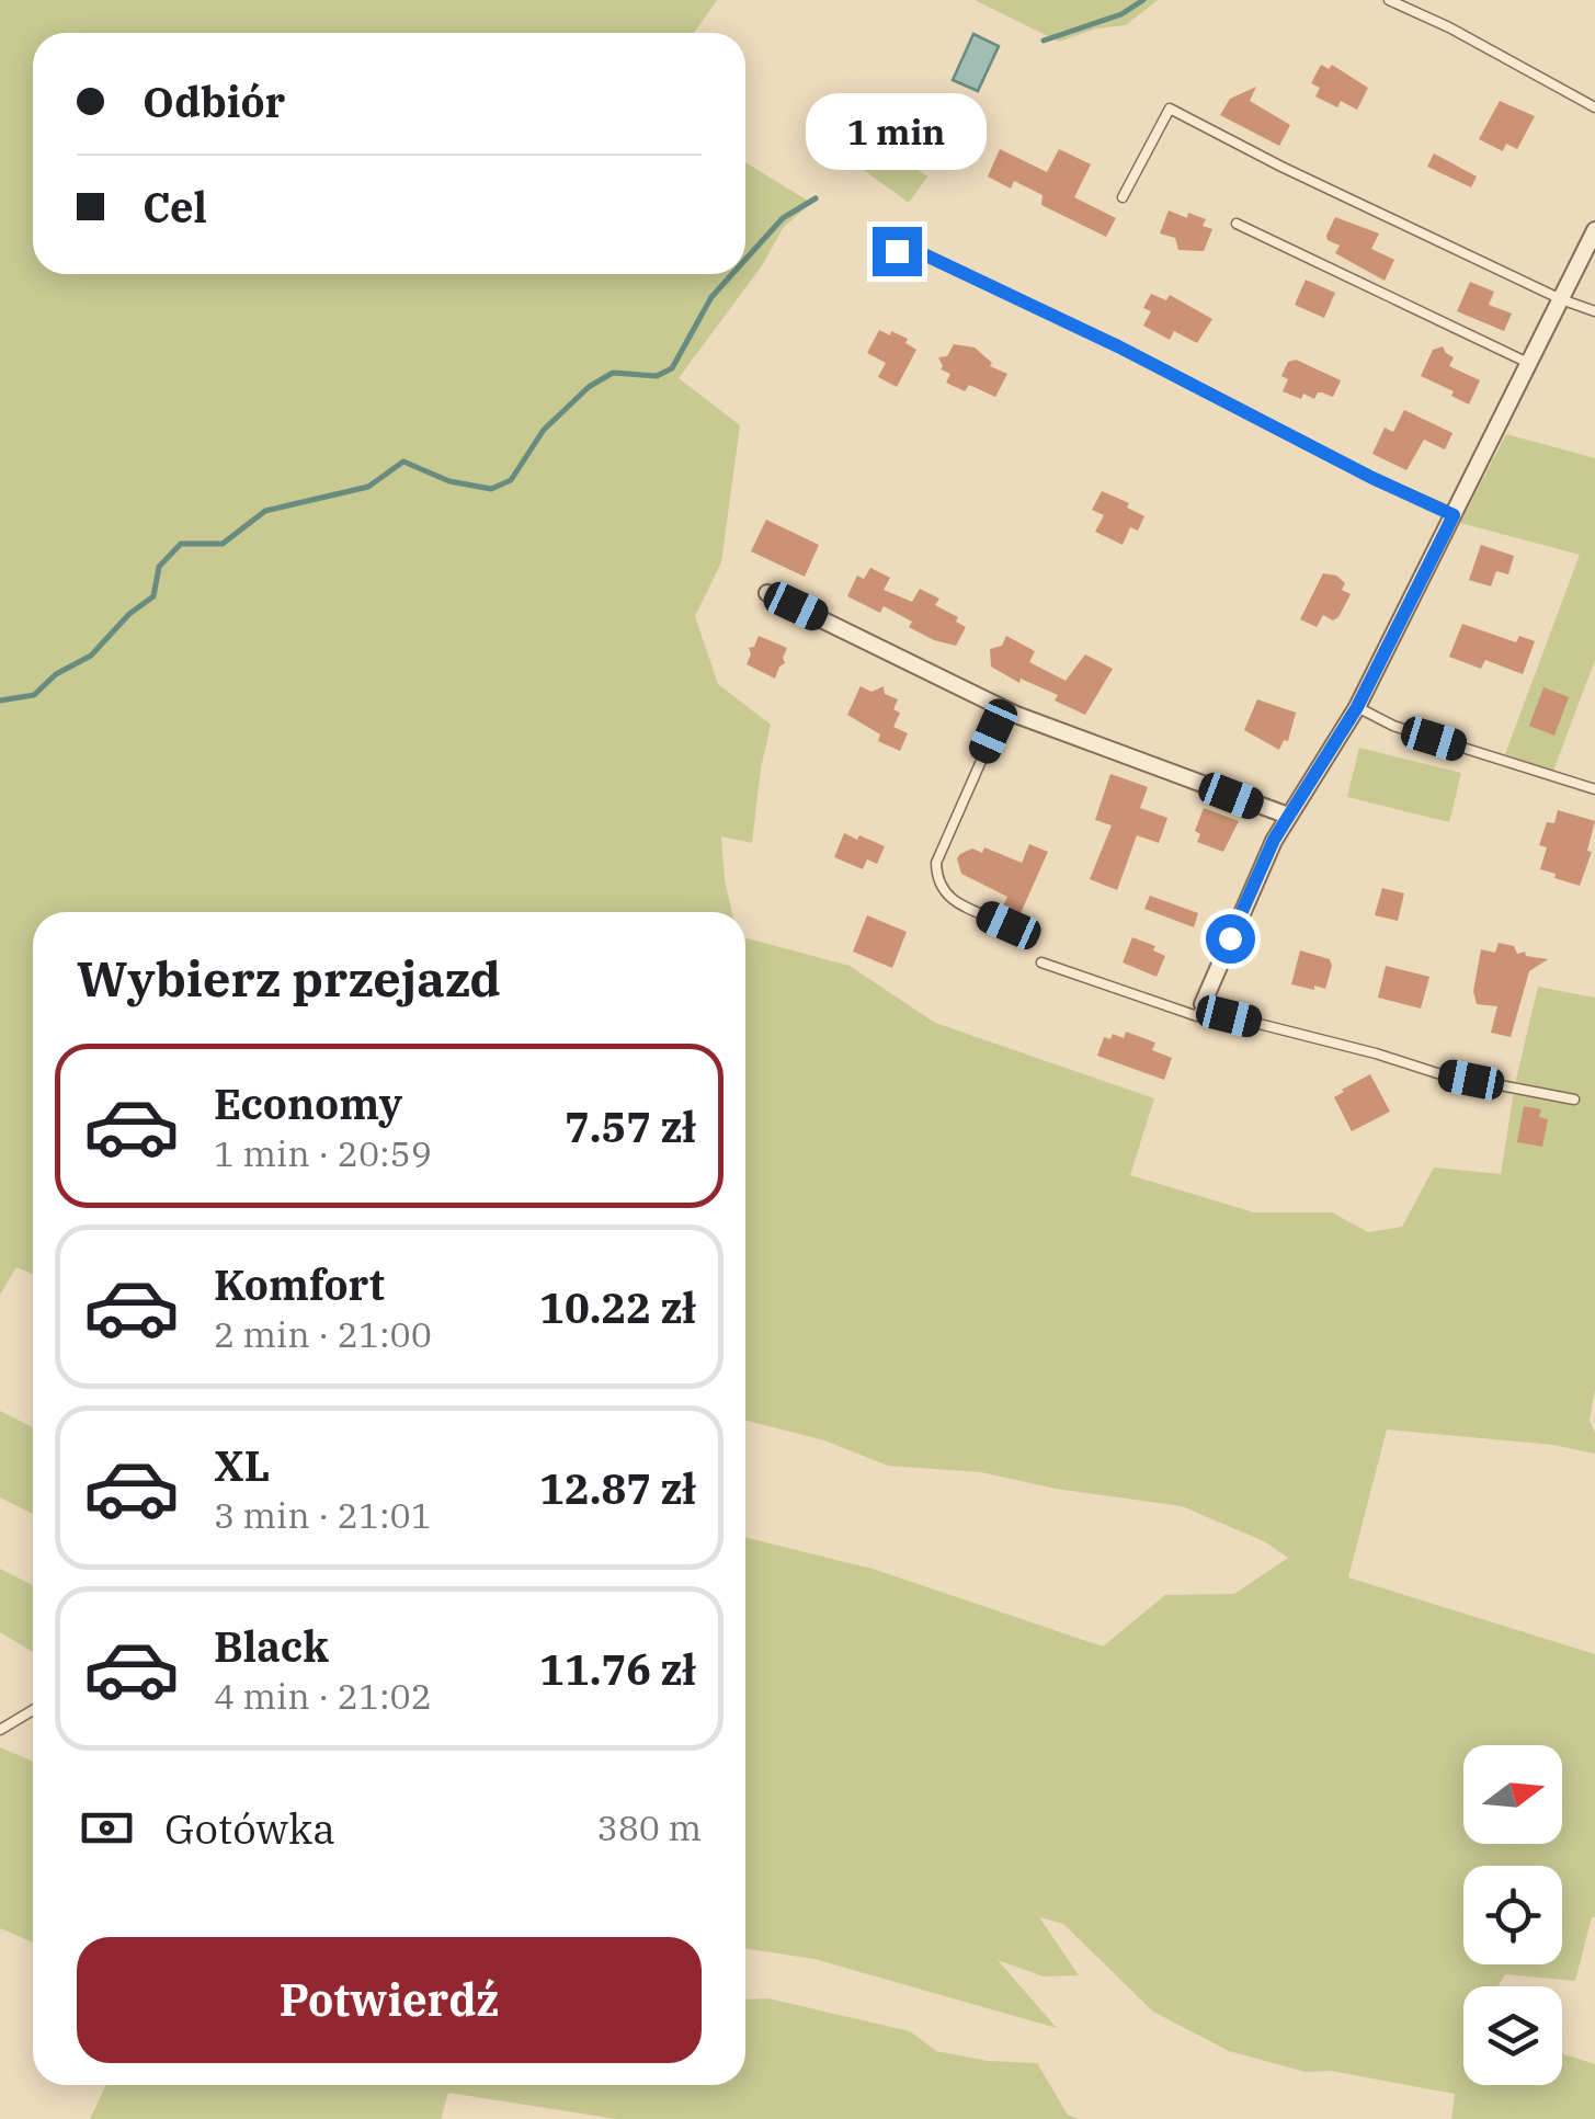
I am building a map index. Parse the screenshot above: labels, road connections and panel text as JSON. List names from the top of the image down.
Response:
{
  "north": "right",
  "page": {
    "banner": ["Odbiór", "Cel"],
    "bubble": "1 min",
    "heading": "Wybierz przejazd",
    "list": [
      {
        "name": "Economy",
        "note": "1 min · 20:59",
        "value": "7.57 zł"
      },
      {
        "name": "Komfort",
        "note": "2 min · 21:00",
        "value": "10.22 zł"
      },
      {
        "name": "XL",
        "note": "3 min · 21:01",
        "value": "12.87 zł"
      },
      {
        "name": "Black",
        "note": "4 min · 21:02",
        "value": "11.76 zł"
      }
    ],
    "pay": ["Gotówka", "380 m"],
    "buttons": "Potwierdź"
  }
}
